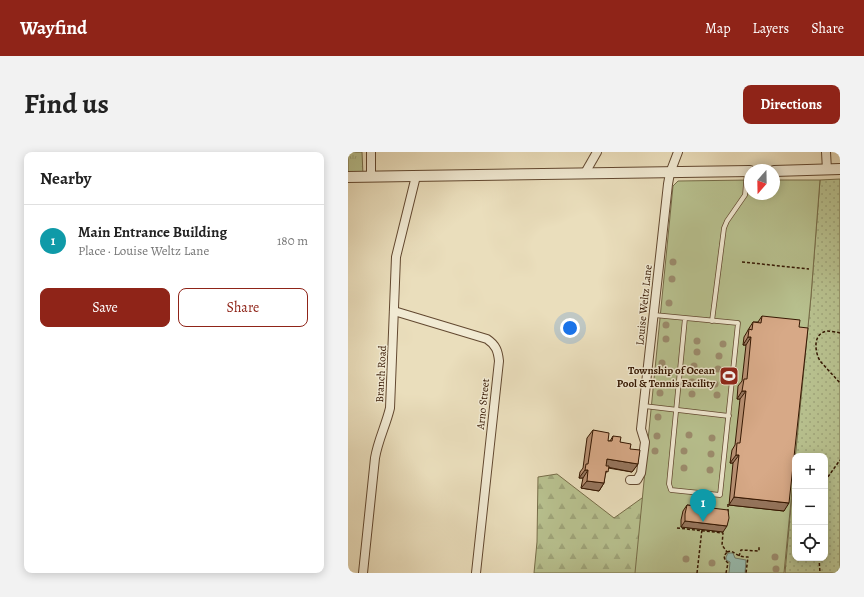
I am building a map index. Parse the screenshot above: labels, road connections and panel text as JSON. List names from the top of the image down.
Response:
{
  "streets": {
    "street": ["Louise Weltz Lane", "Branch Road", "Arno Street"]
  },
  "crossings": [
    ["Branch Road", "Arno Street"]
  ],
  "places": {
    "sports": ["Township of Ocean Pool & Tennis Facility"]
  },
  "north": "bottom",
  "page": {
    "header": "Wayfind",
    "nav": ["Map", "Layers", "Share"],
    "title": "Find us",
    "buttons": [
      "Directions",
      ["Save", "Share"]
    ],
    "heading": "Nearby",
    "list": [
      {
        "mark": "1",
        "name": "Main Entrance Building",
        "note": "Place · Louise Weltz Lane",
        "value": "180 m"
      }
    ],
    "map_buttons": ["+", "−"],
    "pins": "1"
  }
}
